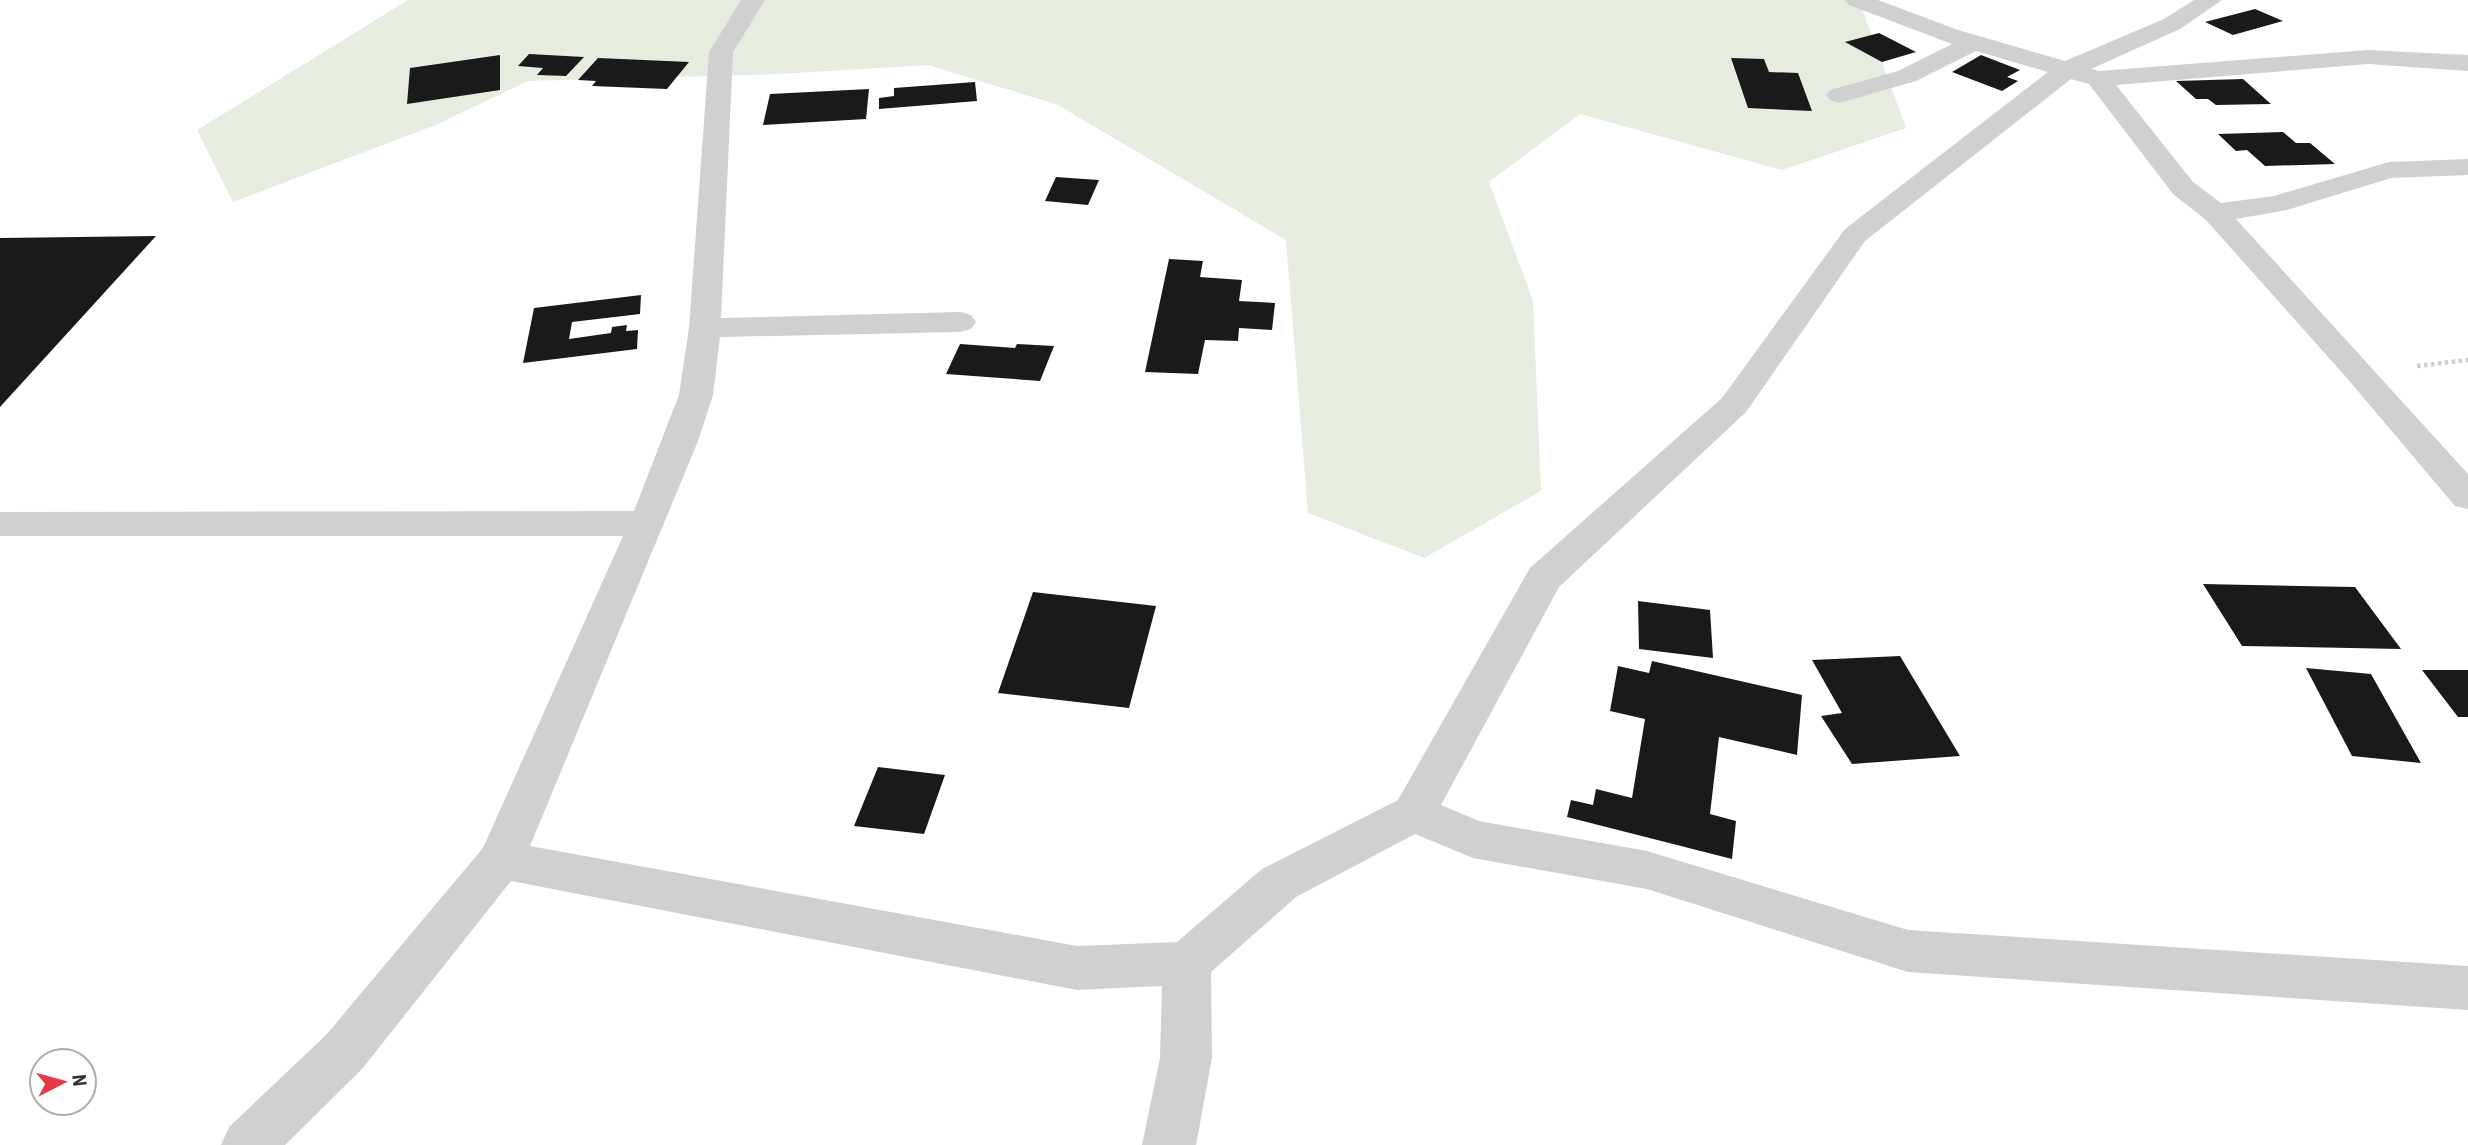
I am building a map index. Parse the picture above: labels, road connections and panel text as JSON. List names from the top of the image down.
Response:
{
  "north": "right"
}
